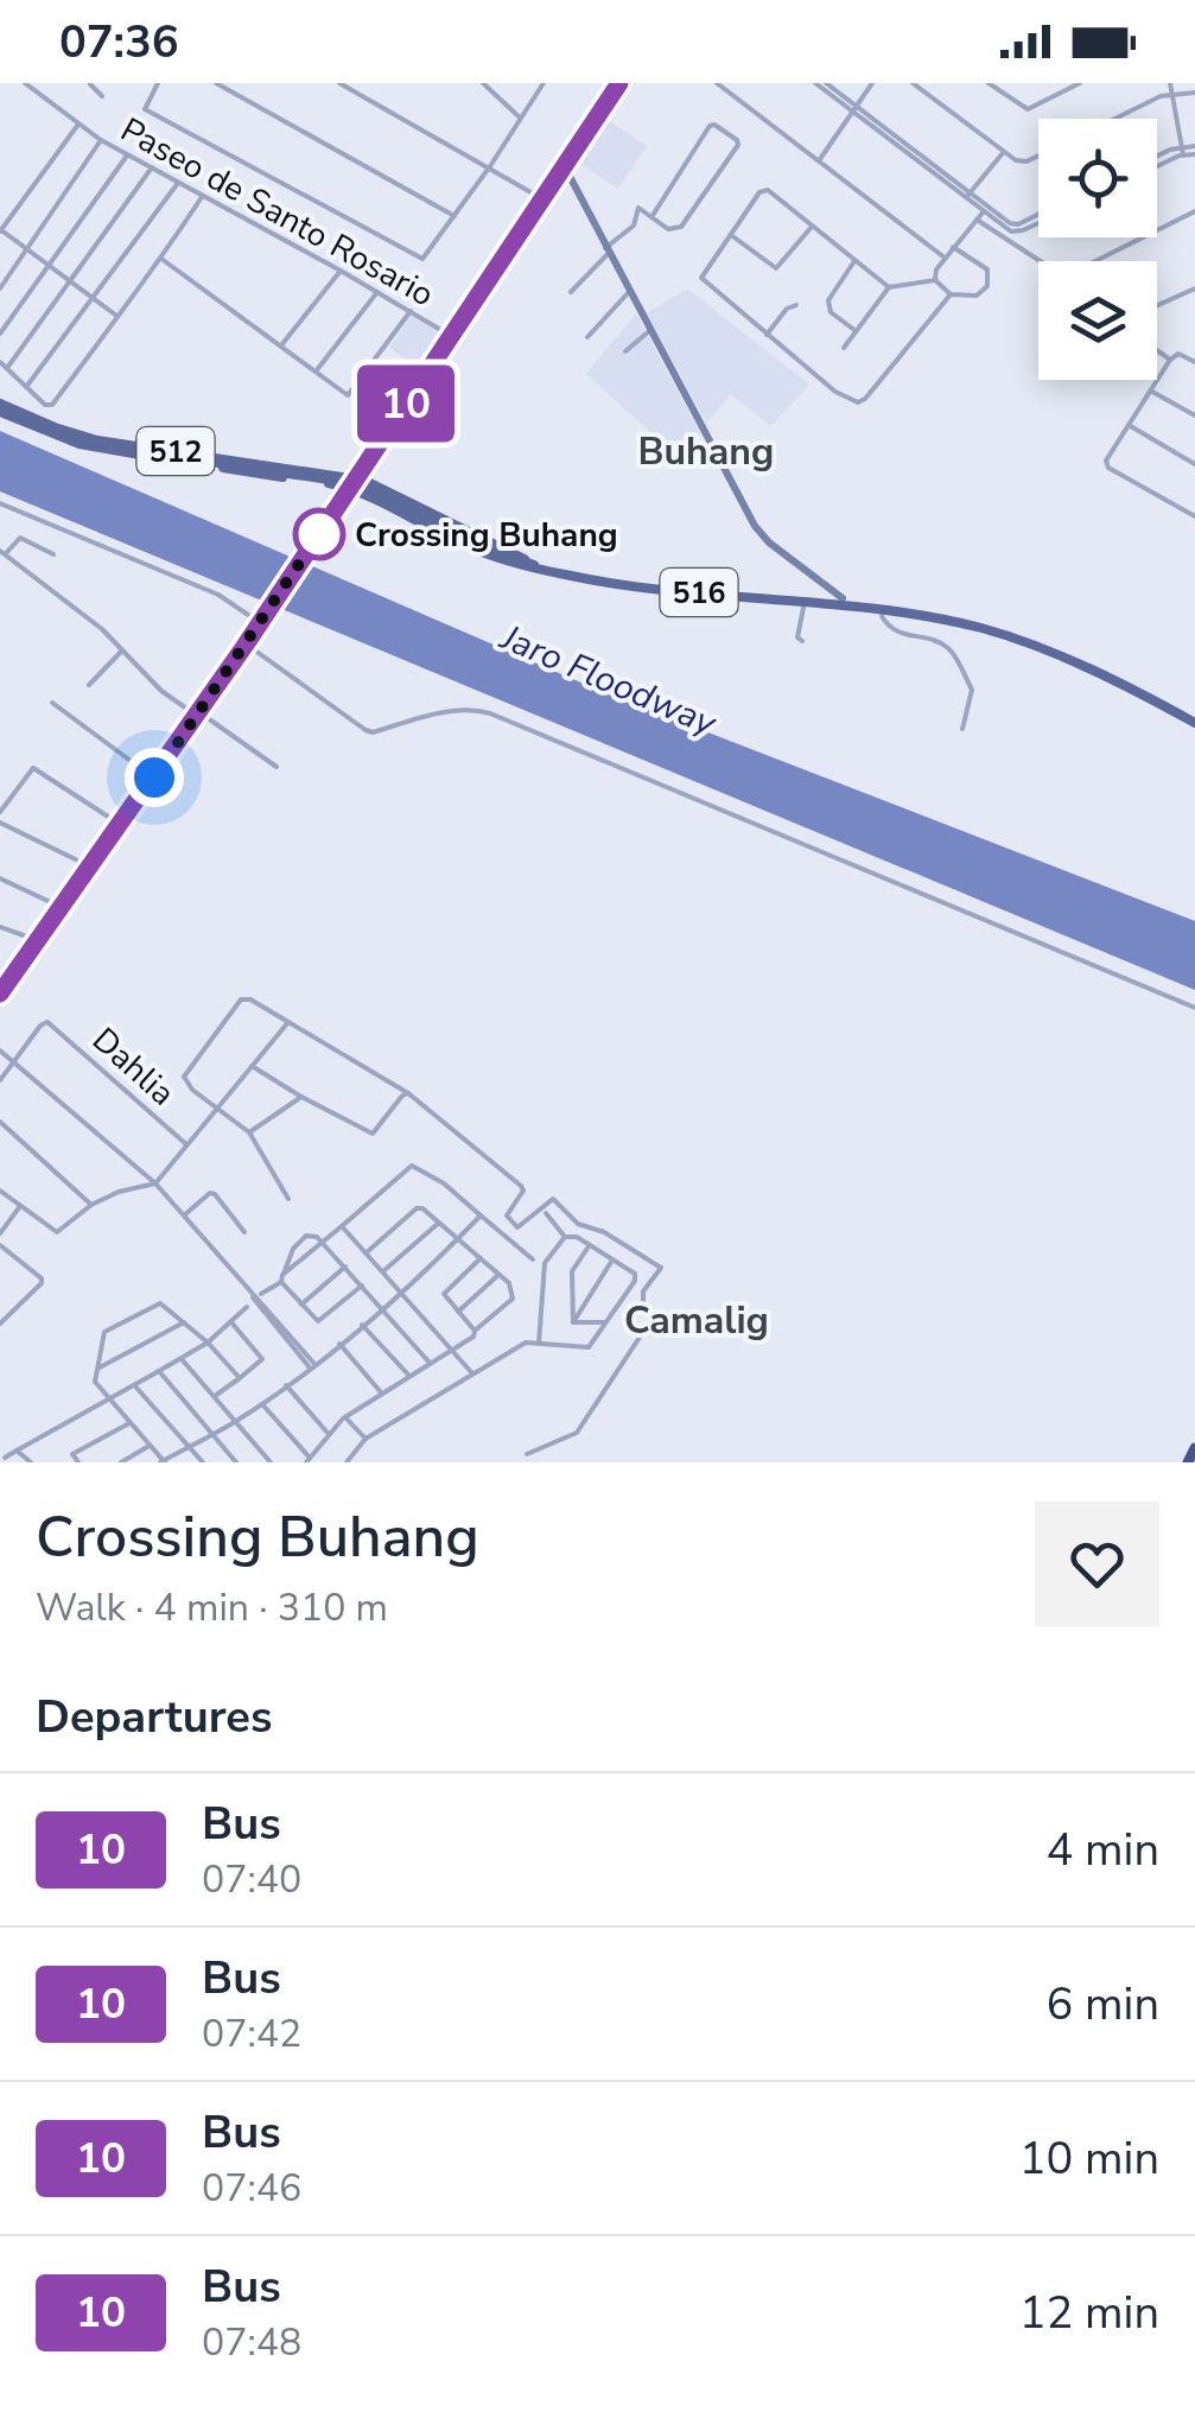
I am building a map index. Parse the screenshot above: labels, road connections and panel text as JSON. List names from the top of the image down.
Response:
{
  "streets": {
    "main road": ["512", "516"],
    "street": ["Paseo de Santo Rosario", "Dahlia"]
  },
  "crossings": [
    ["512", "516"]
  ],
  "districts": ["Buhang", "Camalig"],
  "water": ["Jaro Floodway"],
  "places": ["Crossing Buhang"],
  "lines": ["bus line 10"],
  "page": {
    "status": "07:36",
    "on_map": "10",
    "heading": [
      ["Crossing Buhang", "Walk · 4 min · 310 m"],
      "Departures"
    ],
    "list": [
      {
        "mark": "10",
        "name": "Bus",
        "note": "07:40",
        "value": "4 min"
      },
      {
        "mark": "10",
        "name": "Bus",
        "note": "07:42",
        "value": "6 min"
      },
      {
        "mark": "10",
        "name": "Bus",
        "note": "07:46",
        "value": "10 min"
      },
      {
        "mark": "10",
        "name": "Bus",
        "note": "07:48",
        "value": "12 min"
      }
    ]
  }
}
